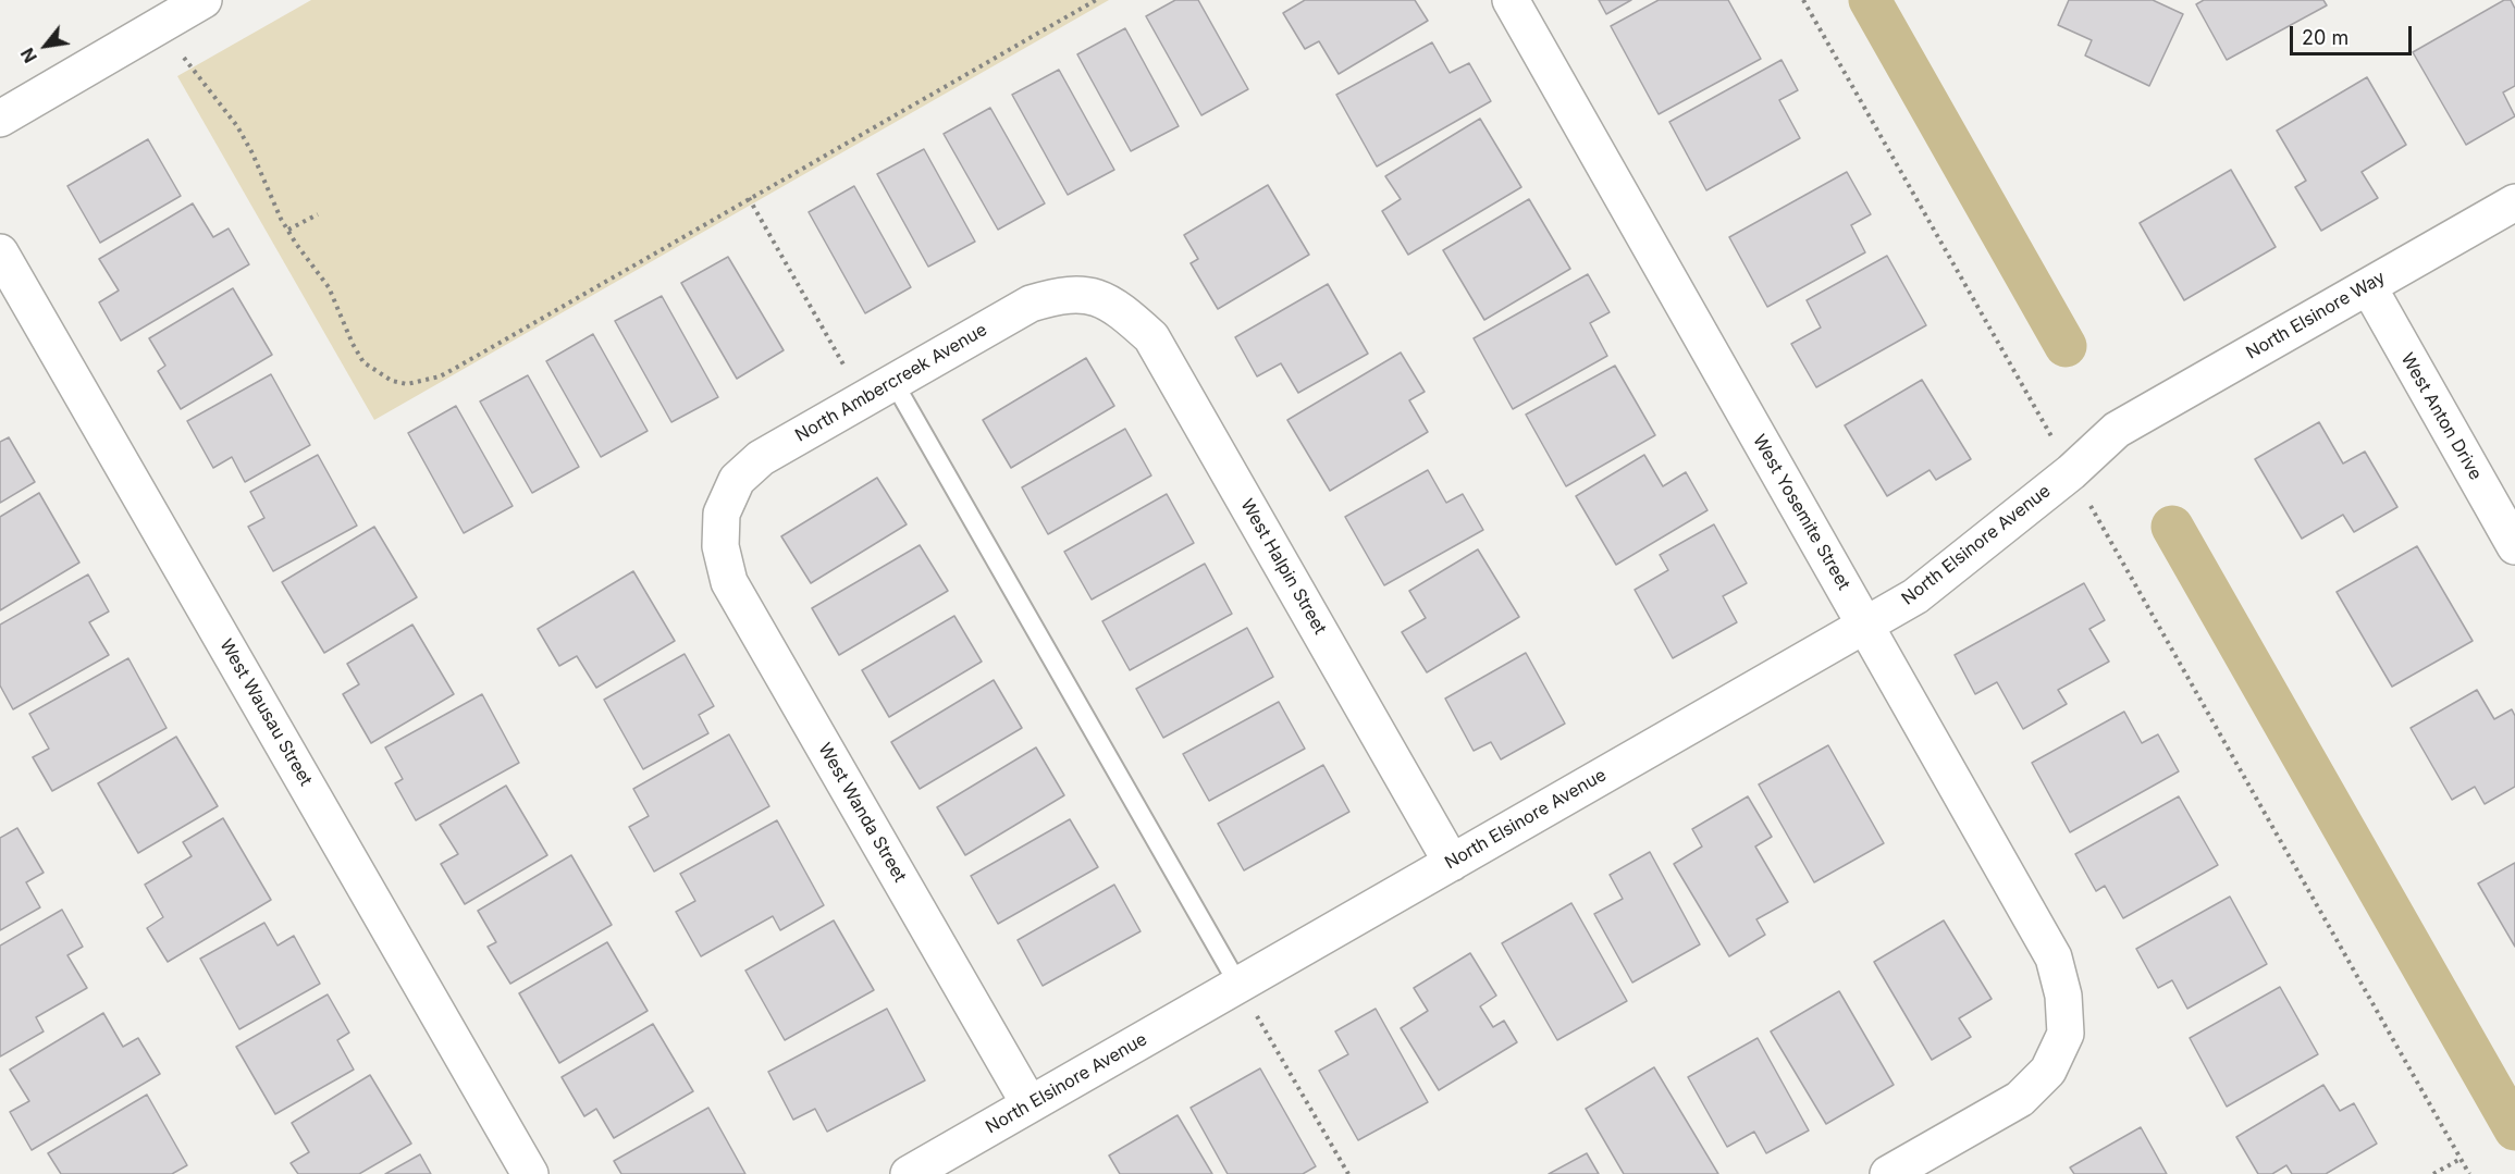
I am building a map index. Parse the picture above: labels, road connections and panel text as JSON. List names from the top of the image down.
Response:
{
  "streets": {
    "street": [
      "North Elsinore Way",
      "North Ambercreek Avenue",
      "West Anton Drive",
      "West Yosemite Street",
      "North Elsinore Avenue",
      "West Halpin Street",
      "West Wausau Street",
      "West Wanda Street"
    ]
  },
  "crossings": [
    ["North Elsinore Way", "West Anton Drive"],
    ["North Elsinore Way", "North Elsinore Avenue"],
    ["North Ambercreek Avenue", "West Halpin Street"],
    ["North Ambercreek Avenue", "West Wanda Street"],
    ["West Yosemite Street", "North Elsinore Avenue"],
    ["North Elsinore Avenue", "West Halpin Street"],
    ["North Elsinore Avenue", "West Wanda Street"]
  ],
  "scale_bar": "20 m",
  "north": "bottom left"
}
